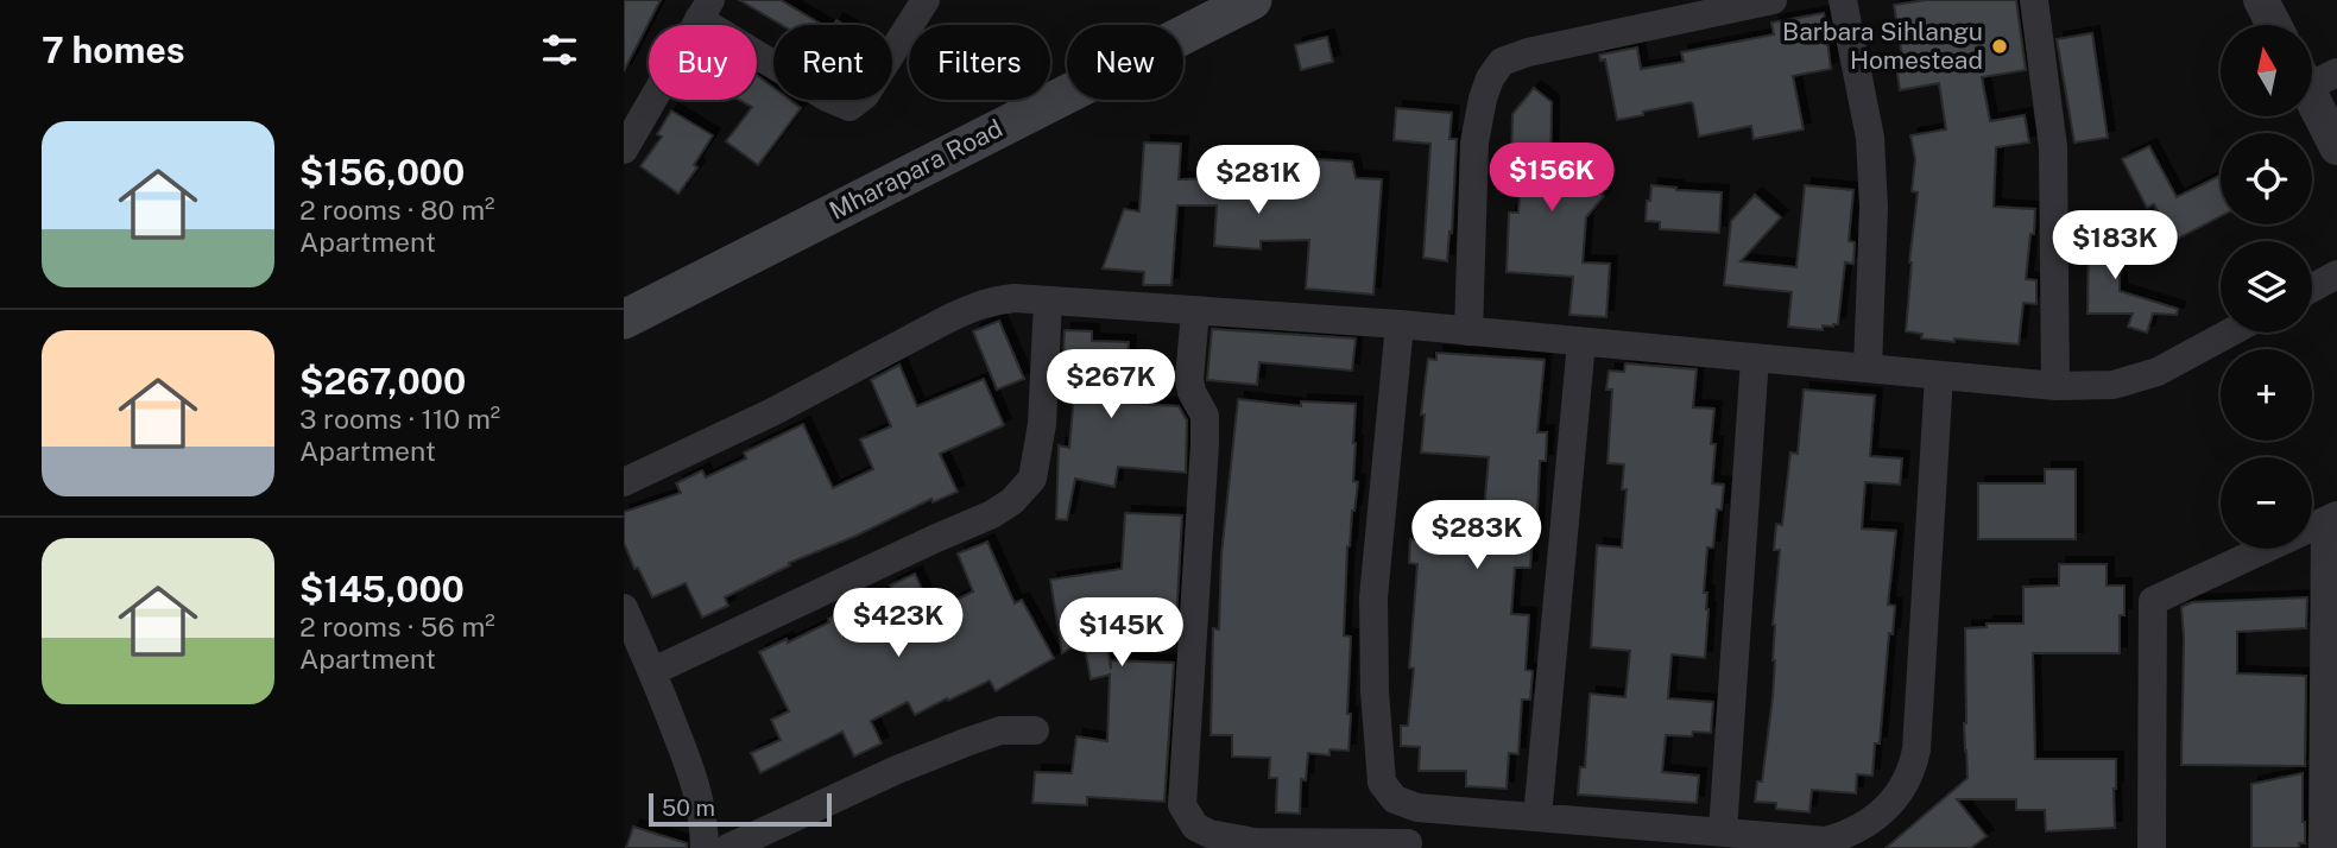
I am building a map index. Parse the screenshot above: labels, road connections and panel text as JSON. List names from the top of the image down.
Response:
{
  "streets": {
    "main road": ["Mharapara Road"]
  },
  "places": ["Barbara Sihlangu Homestead"],
  "scale_bar": "50 m",
  "north": "top",
  "page": {
    "heading": "7 homes",
    "map_buttons": ["+", "−"],
    "chip": [
      "Buy",
      "Rent",
      "Filters",
      "New"
    ],
    "list": [
      {
        "name": "$156,000",
        "note": "2 rooms · 80 m² · Apartment"
      },
      {
        "name": "$267,000",
        "note": "3 rooms · 110 m² · Apartment"
      },
      {
        "name": "$145,000",
        "note": "2 rooms · 56 m² · Apartment"
      }
    ],
    "price": [
      "$156K",
      "$281K",
      "$183K",
      "$267K",
      "$283K",
      "$423K",
      "$145K"
    ],
    "scale": "50 m"
  }
}
